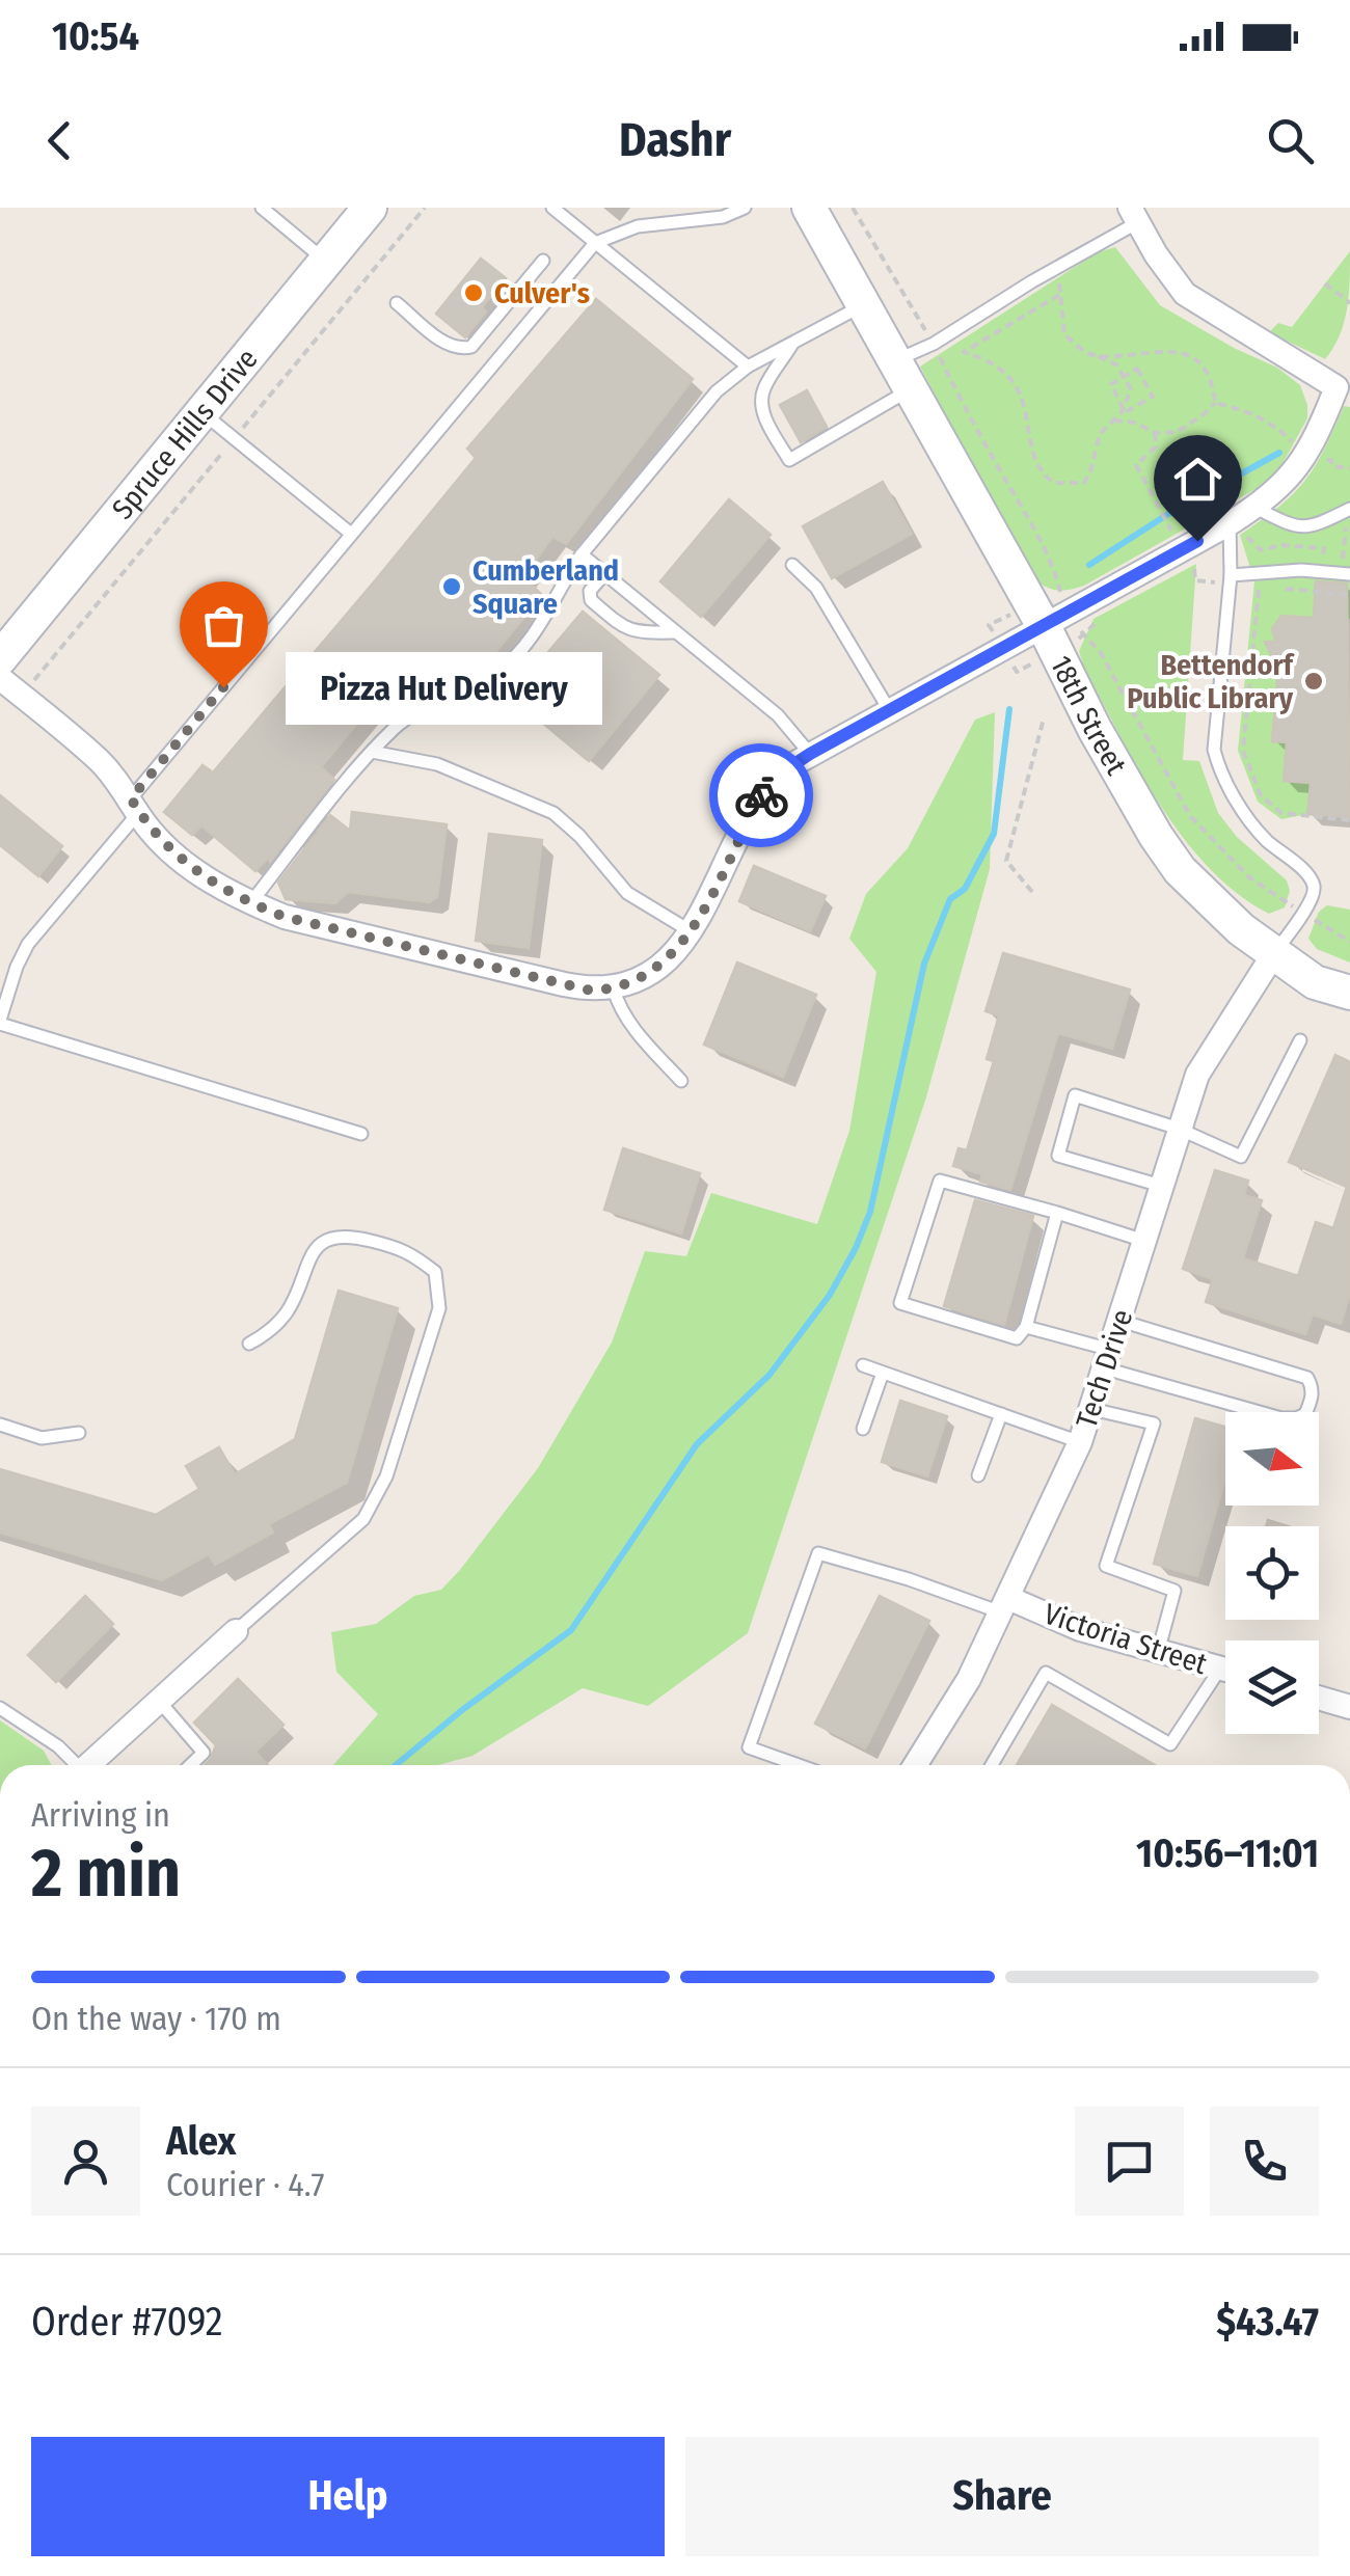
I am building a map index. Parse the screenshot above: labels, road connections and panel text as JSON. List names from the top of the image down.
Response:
{
  "streets": {
    "street": [
      "Spruce Hills Drive",
      "18th Street",
      "Tech Drive",
      "Victoria Street"
    ]
  },
  "crossings": [
    ["18th Street", "Tech Drive"],
    ["Tech Drive", "Victoria Street"]
  ],
  "places": [
    "Culver's",
    "Cumberland Square",
    "Bettendorf Public Library",
    "Pizza Hut Delivery"
  ],
  "north": "right",
  "page": {
    "status": "10:54",
    "header": "Dashr",
    "bubble": "Pizza Hut Delivery",
    "heading": ["2 min", "Arriving in", "10:56–11:01"],
    "panel": [
      "Alex",
      "Courier · 4.7",
      "Order #7092",
      "$43.47"
    ],
    "bar": "On the way · 170 m",
    "buttons": ["Help", "Share"]
  }
}
